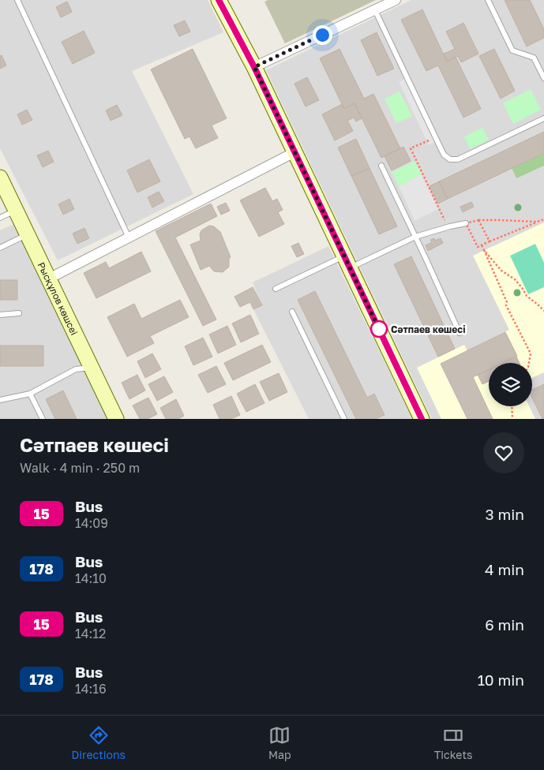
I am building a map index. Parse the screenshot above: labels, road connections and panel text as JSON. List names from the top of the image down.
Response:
{
  "streets": {
    "street": ["Рысқұлов көшсеі"]
  },
  "places": ["Сәтпаев көшесі"],
  "lines": ["bus line 15"],
  "page": {
    "heading": ["Сәтпаев көшесі", "Walk · 4 min · 250 m"],
    "list": [
      {
        "mark": "15",
        "name": "Bus",
        "note": "14:09",
        "value": "3 min"
      },
      {
        "mark": "178",
        "name": "Bus",
        "note": "14:10",
        "value": "4 min"
      },
      {
        "mark": "15",
        "name": "Bus",
        "note": "14:12",
        "value": "6 min"
      },
      {
        "mark": "178",
        "name": "Bus",
        "note": "14:16",
        "value": "10 min"
      }
    ],
    "tabs": ["Directions", "Map", "Tickets"]
  }
}
